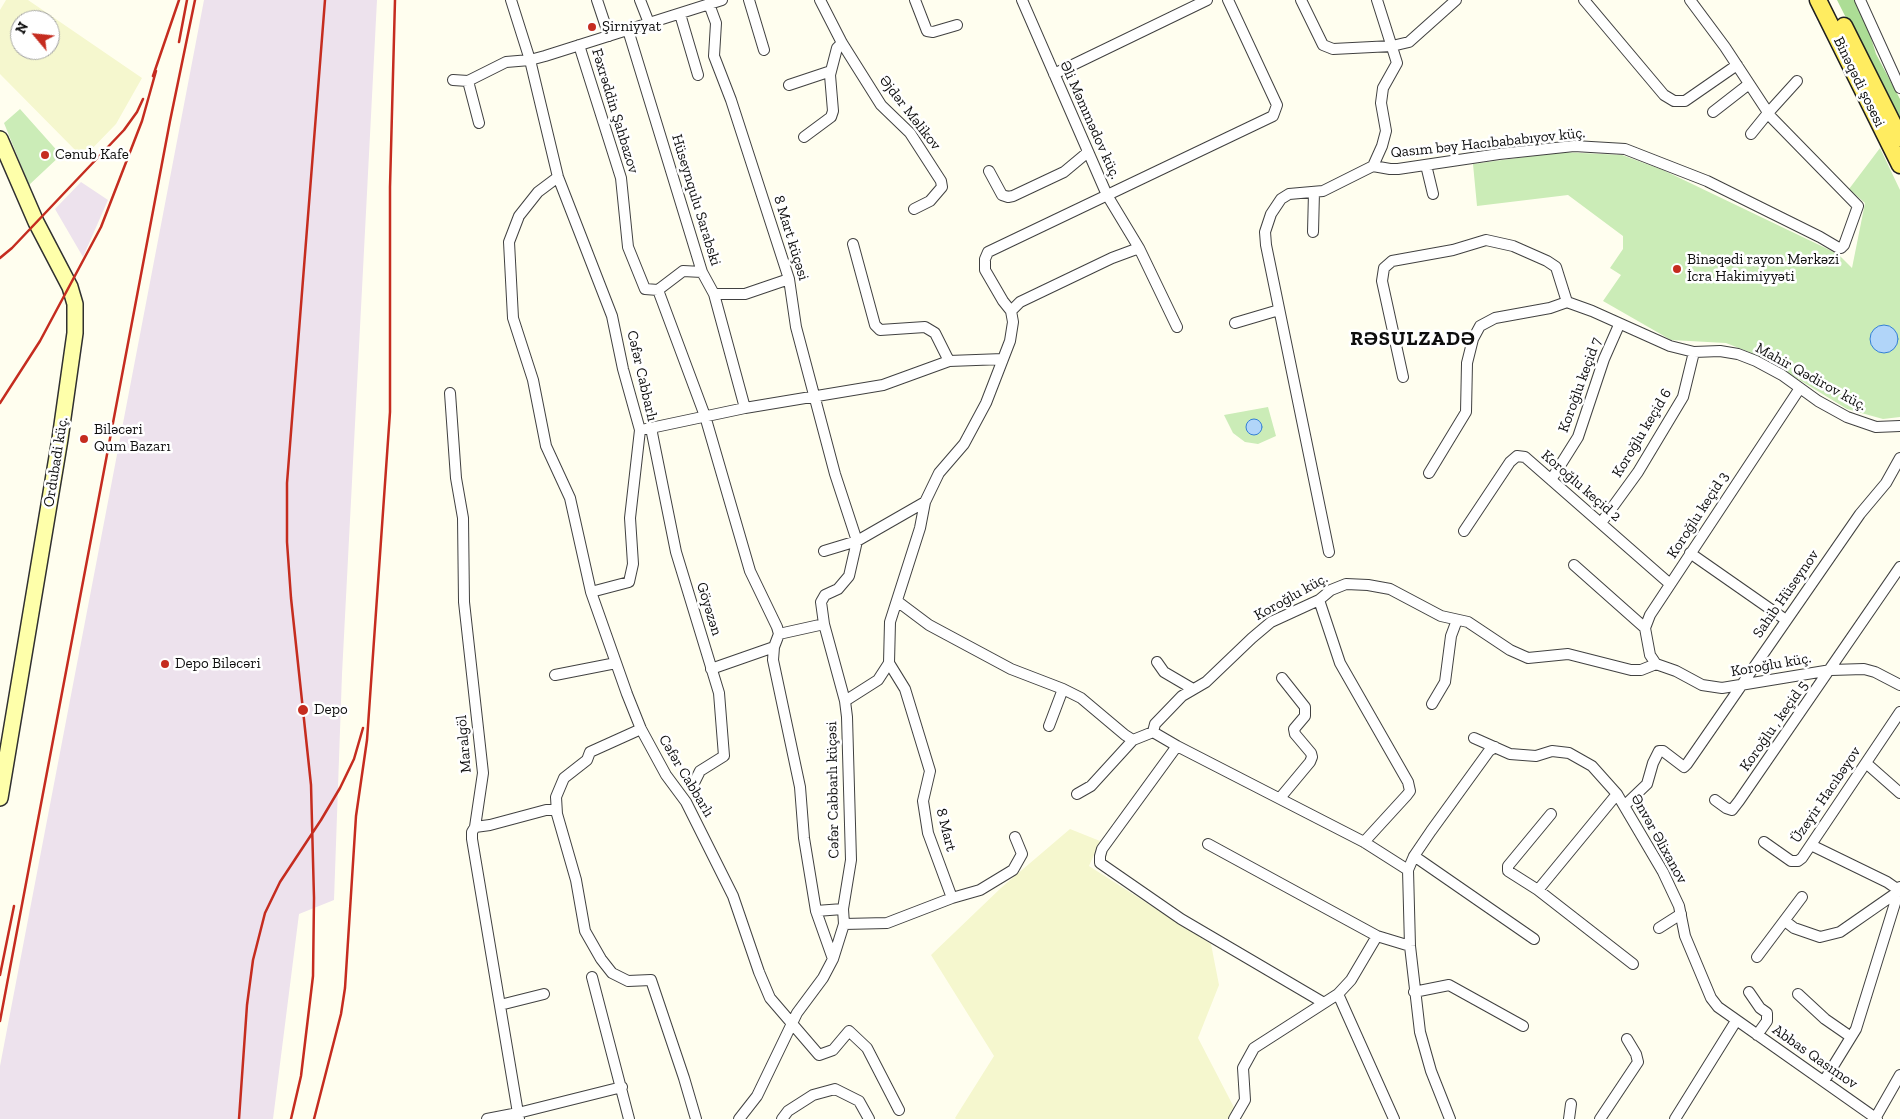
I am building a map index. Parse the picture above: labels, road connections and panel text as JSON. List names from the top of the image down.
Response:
{
  "streets": {
    "main road": ["Binəqədi şosesi", "Ordubadi küç."],
    "street": [
      "Fəxrəddin Şahbazov",
      "Əjdər Məlikov",
      "Əli Məmmədov küç.",
      "Qasım bəy Hacıbababıyov küç.",
      "Hüseynqulu Sarabski",
      "8 Mart küçəsi",
      "Cəfər Cabbarlı",
      "Mahir Qədirov küç.",
      "Koroğlu keçid 7",
      "Koroğlu keçid 6",
      "Koroğlu keçid 2",
      "Koroğlu keçid 3",
      "Sahib Hüseynov",
      "Koroğlu küç.",
      "Göyəzən",
      "Koroğlu , keçid 5",
      "Maralgöl",
      "Cəfər Cabbarlı küçəsi",
      "Üzeyir Hacıbəyov",
      "8 Mart",
      "Ənvər Əlixanov",
      "Abbas Qasımov"
    ]
  },
  "crossings": [
    ["Cəfər Cabbarlı", "Cəfər Cabbarlı küçəsi"],
    ["Mahir Qədirov küç.", "Koroğlu keçid 7"],
    ["Mahir Qədirov küç.", "Koroğlu keçid 6"],
    ["Mahir Qədirov küç.", "Koroğlu keçid 3"],
    ["Koroğlu keçid 7", "Koroğlu keçid 2"],
    ["Koroğlu keçid 6", "Koroğlu keçid 2"],
    ["Koroğlu keçid 2", "Koroğlu keçid 3"],
    ["Sahib Hüseynov", "Koroğlu küç."],
    ["Sahib Hüseynov", "Ənvər Əlixanov"],
    ["Koroğlu küç.", "Koroğlu , keçid 5"],
    ["Ənvər Əlixanov", "Abbas Qasımov"]
  ],
  "districts": ["RƏSULZADƏ"],
  "places": [
    "Şirniyyat",
    "Cənub Kafe",
    "Binəqədi rayon Mərkəzi İcra Hakimiyyəti",
    "Biləcəri Qum Bazarı",
    "Depo Biləcəri",
    "Depo"
  ],
  "north": "top left"
}
